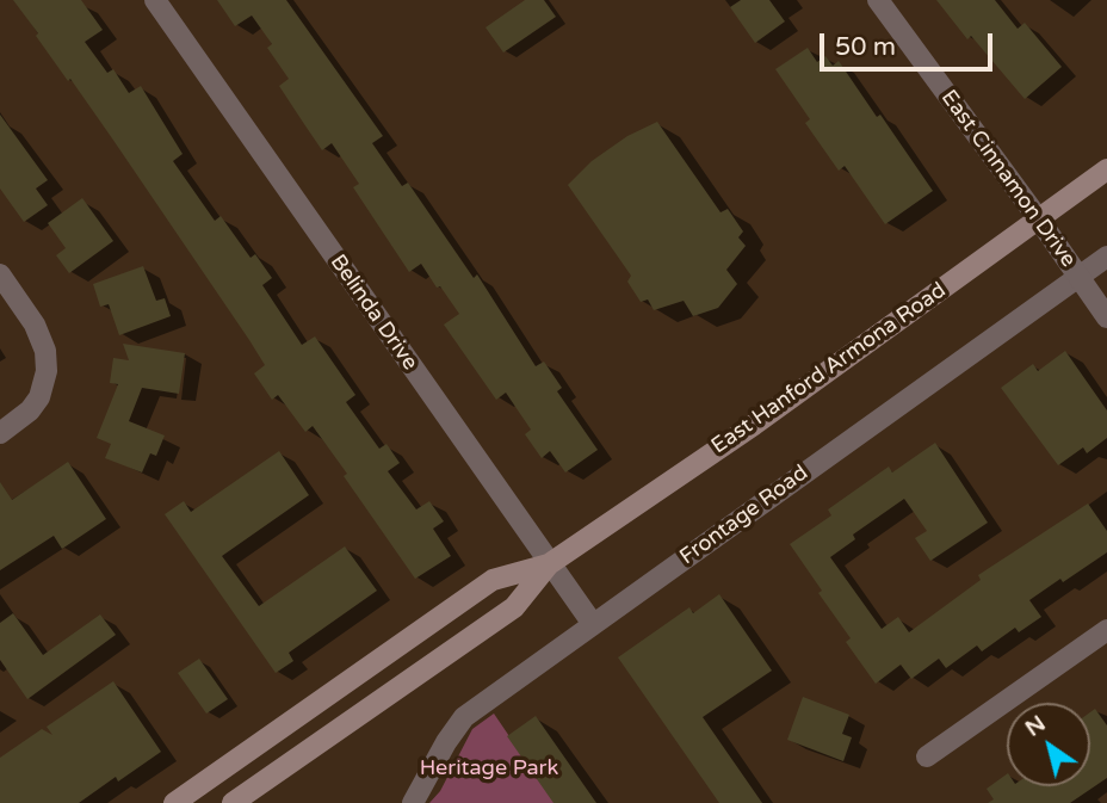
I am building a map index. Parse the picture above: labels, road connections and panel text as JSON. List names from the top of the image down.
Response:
{
  "streets": {
    "main road": ["East Hanford Armona Road"],
    "street": ["East Cinnamon Drive", "Belinda Drive", "Frontage Road"]
  },
  "crossings": [
    ["East Cinnamon Drive", "East Hanford Armona Road"],
    ["East Cinnamon Drive", "Frontage Road"],
    ["Belinda Drive", "East Hanford Armona Road"],
    ["Belinda Drive", "Frontage Road"]
  ],
  "parks": ["Heritage Park"],
  "scale_bar": "50 m",
  "north": "top left"
}
